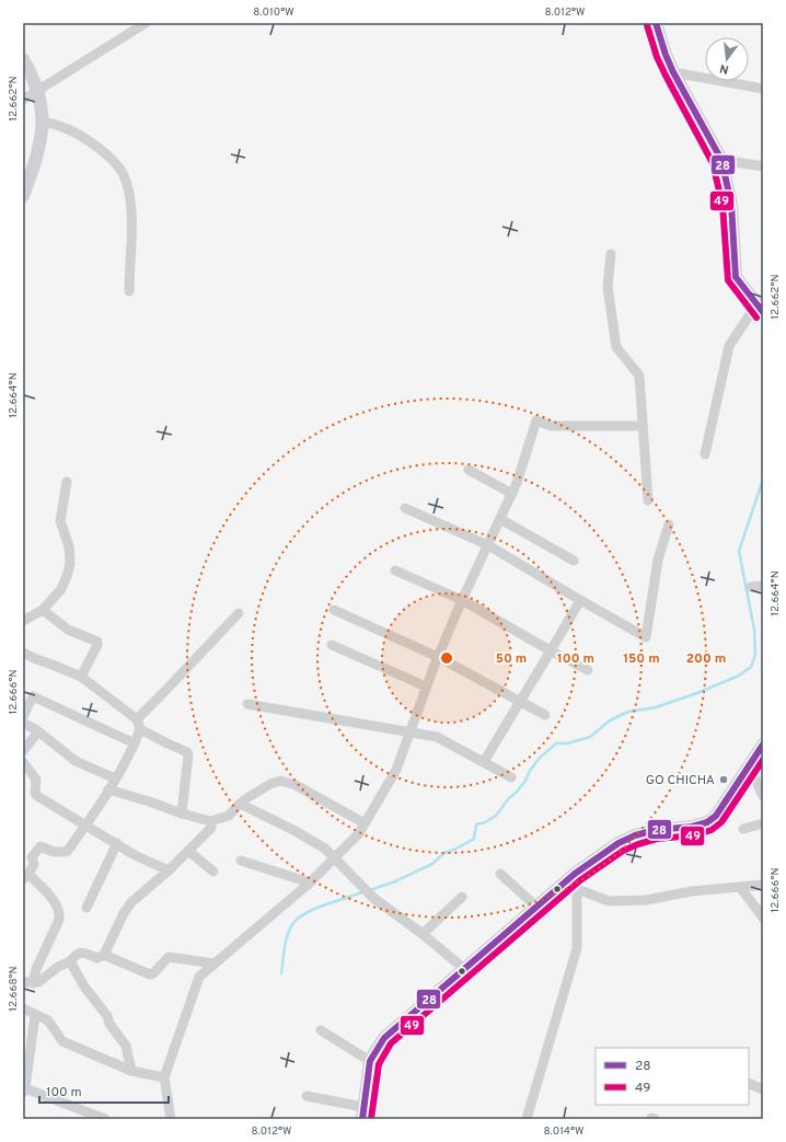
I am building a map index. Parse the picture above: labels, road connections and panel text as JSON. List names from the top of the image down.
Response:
{
  "places": ["GO CHICHA"],
  "lines": ["transit line 28", "transit line 49"],
  "legend": ["28", "49"],
  "scale_bar": "100 m",
  "north": "bottom",
  "coordinates": [
    "8.010°W",
    "8.012°W",
    "12.662°N",
    "12.664°N",
    "12.666°N",
    "12.668°N",
    "8.014°W"
  ],
  "rings": [
    "50 m",
    "100 m",
    "150 m",
    "200 m"
  ]
}
